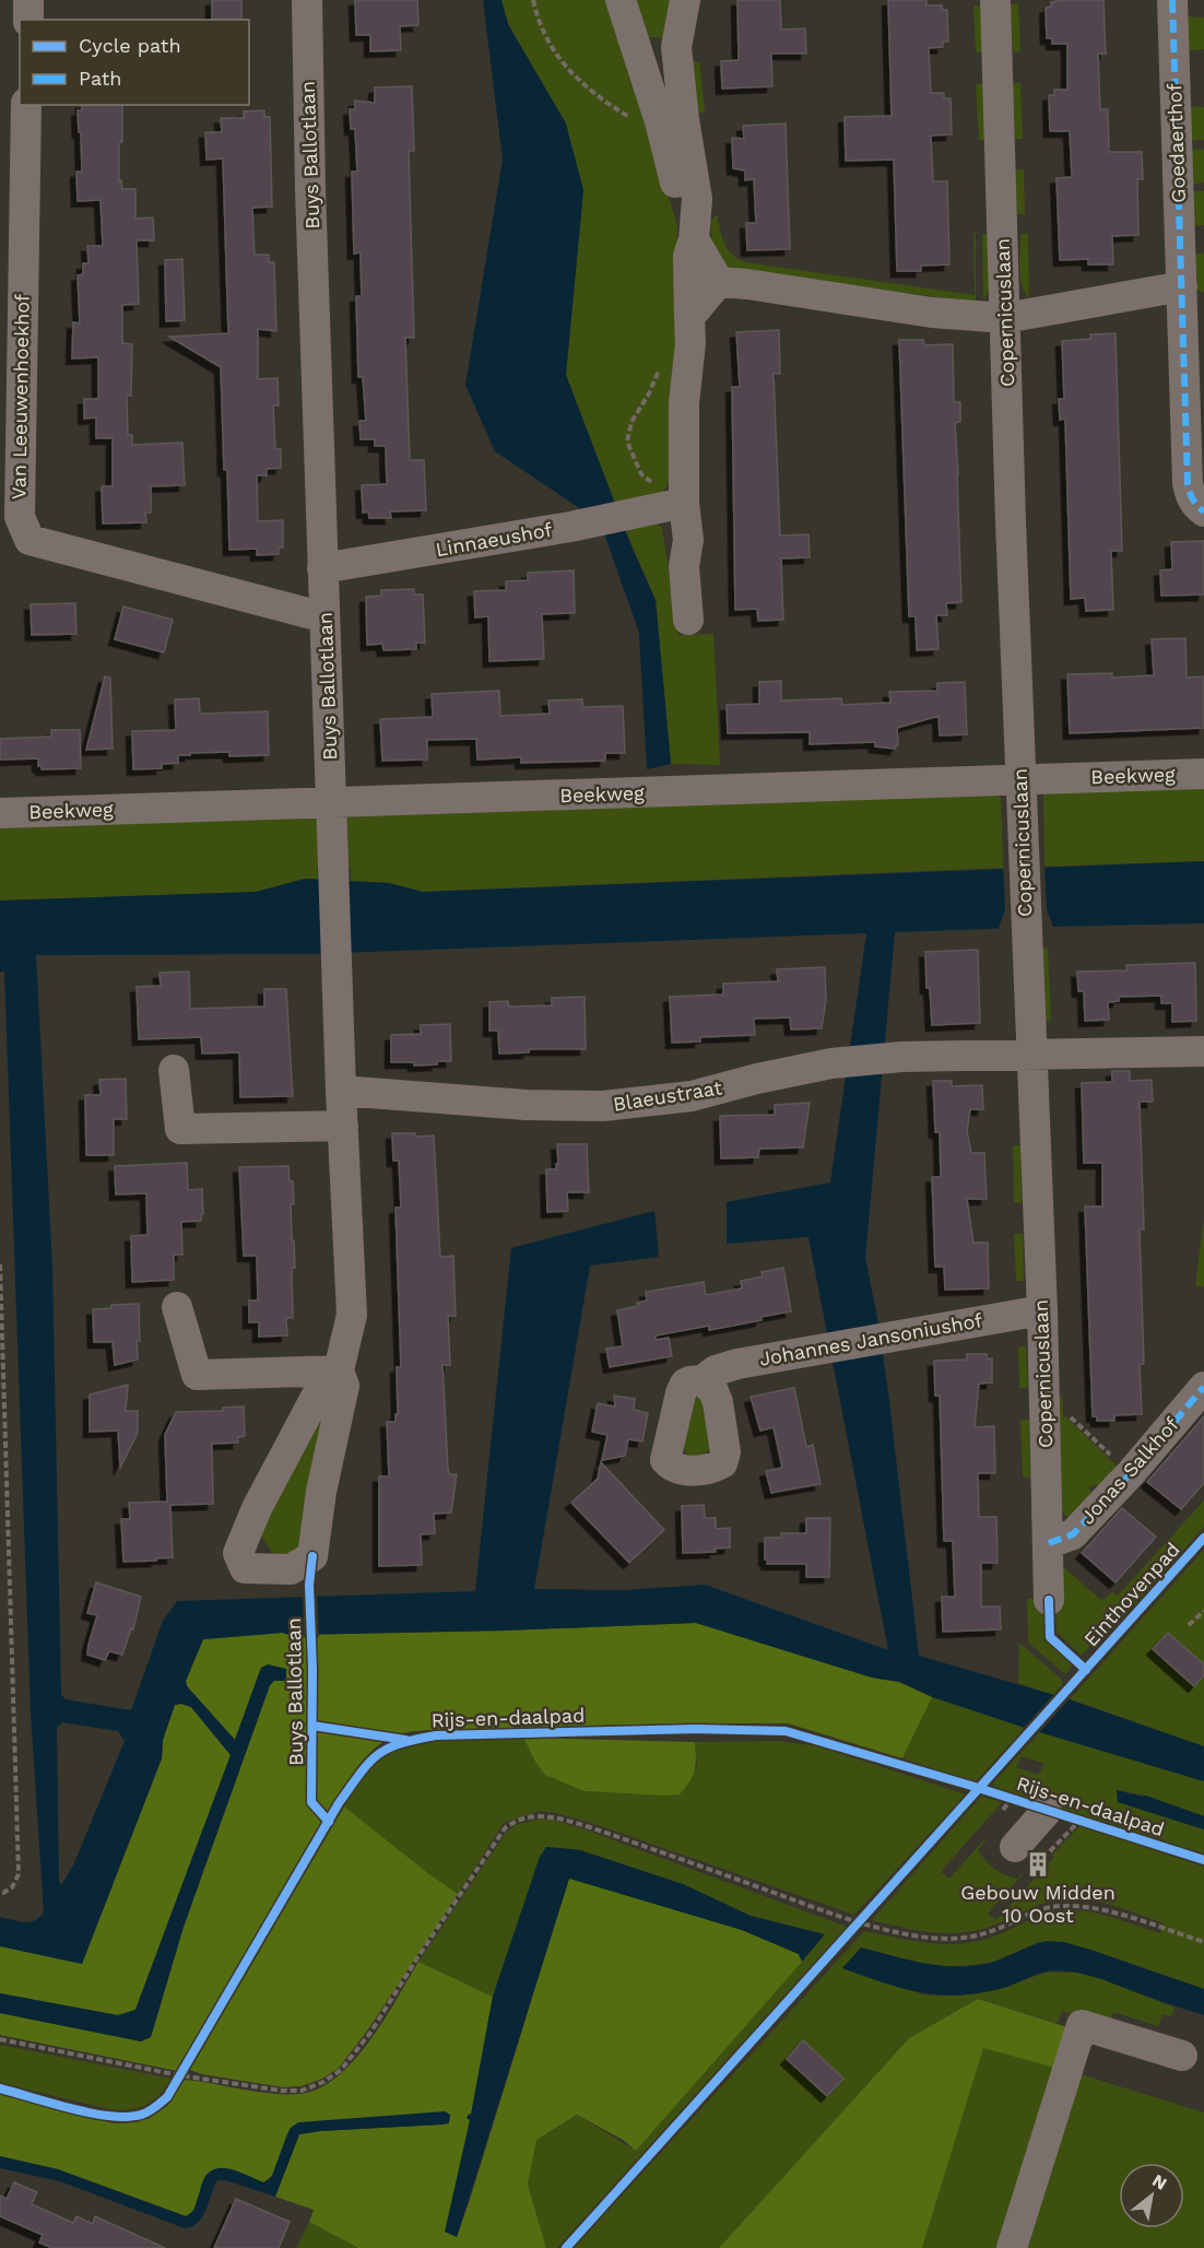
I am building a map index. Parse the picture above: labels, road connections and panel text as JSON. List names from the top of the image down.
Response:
{
  "streets": {
    "street": [
      "Goedaerthof",
      "Buys Ballotlaan",
      "Copernicuslaan",
      "Van Leeuwenhoekhof",
      "Linnaeushof",
      "Beekweg",
      "Blaeustraat",
      "Johannes Jansoniushof",
      "Jonas Salkhof"
    ],
    "cycle path": ["Einthovenpad", "Rijs-en-daalpad"]
  },
  "crossings": [
    ["Buys Ballotlaan", "Van Leeuwenhoekhof"],
    ["Buys Ballotlaan", "Linnaeushof"],
    ["Buys Ballotlaan", "Beekweg"],
    ["Buys Ballotlaan", "Blaeustraat"],
    ["Copernicuslaan", "Beekweg"],
    ["Copernicuslaan", "Blaeustraat"],
    ["Copernicuslaan", "Johannes Jansoniushof"],
    ["Copernicuslaan", "Jonas Salkhof"]
  ],
  "places": {
    "building": ["Gebouw Midden 10 Oost"]
  },
  "legend": ["Cycle path", "Path"],
  "north": "top right"
}
